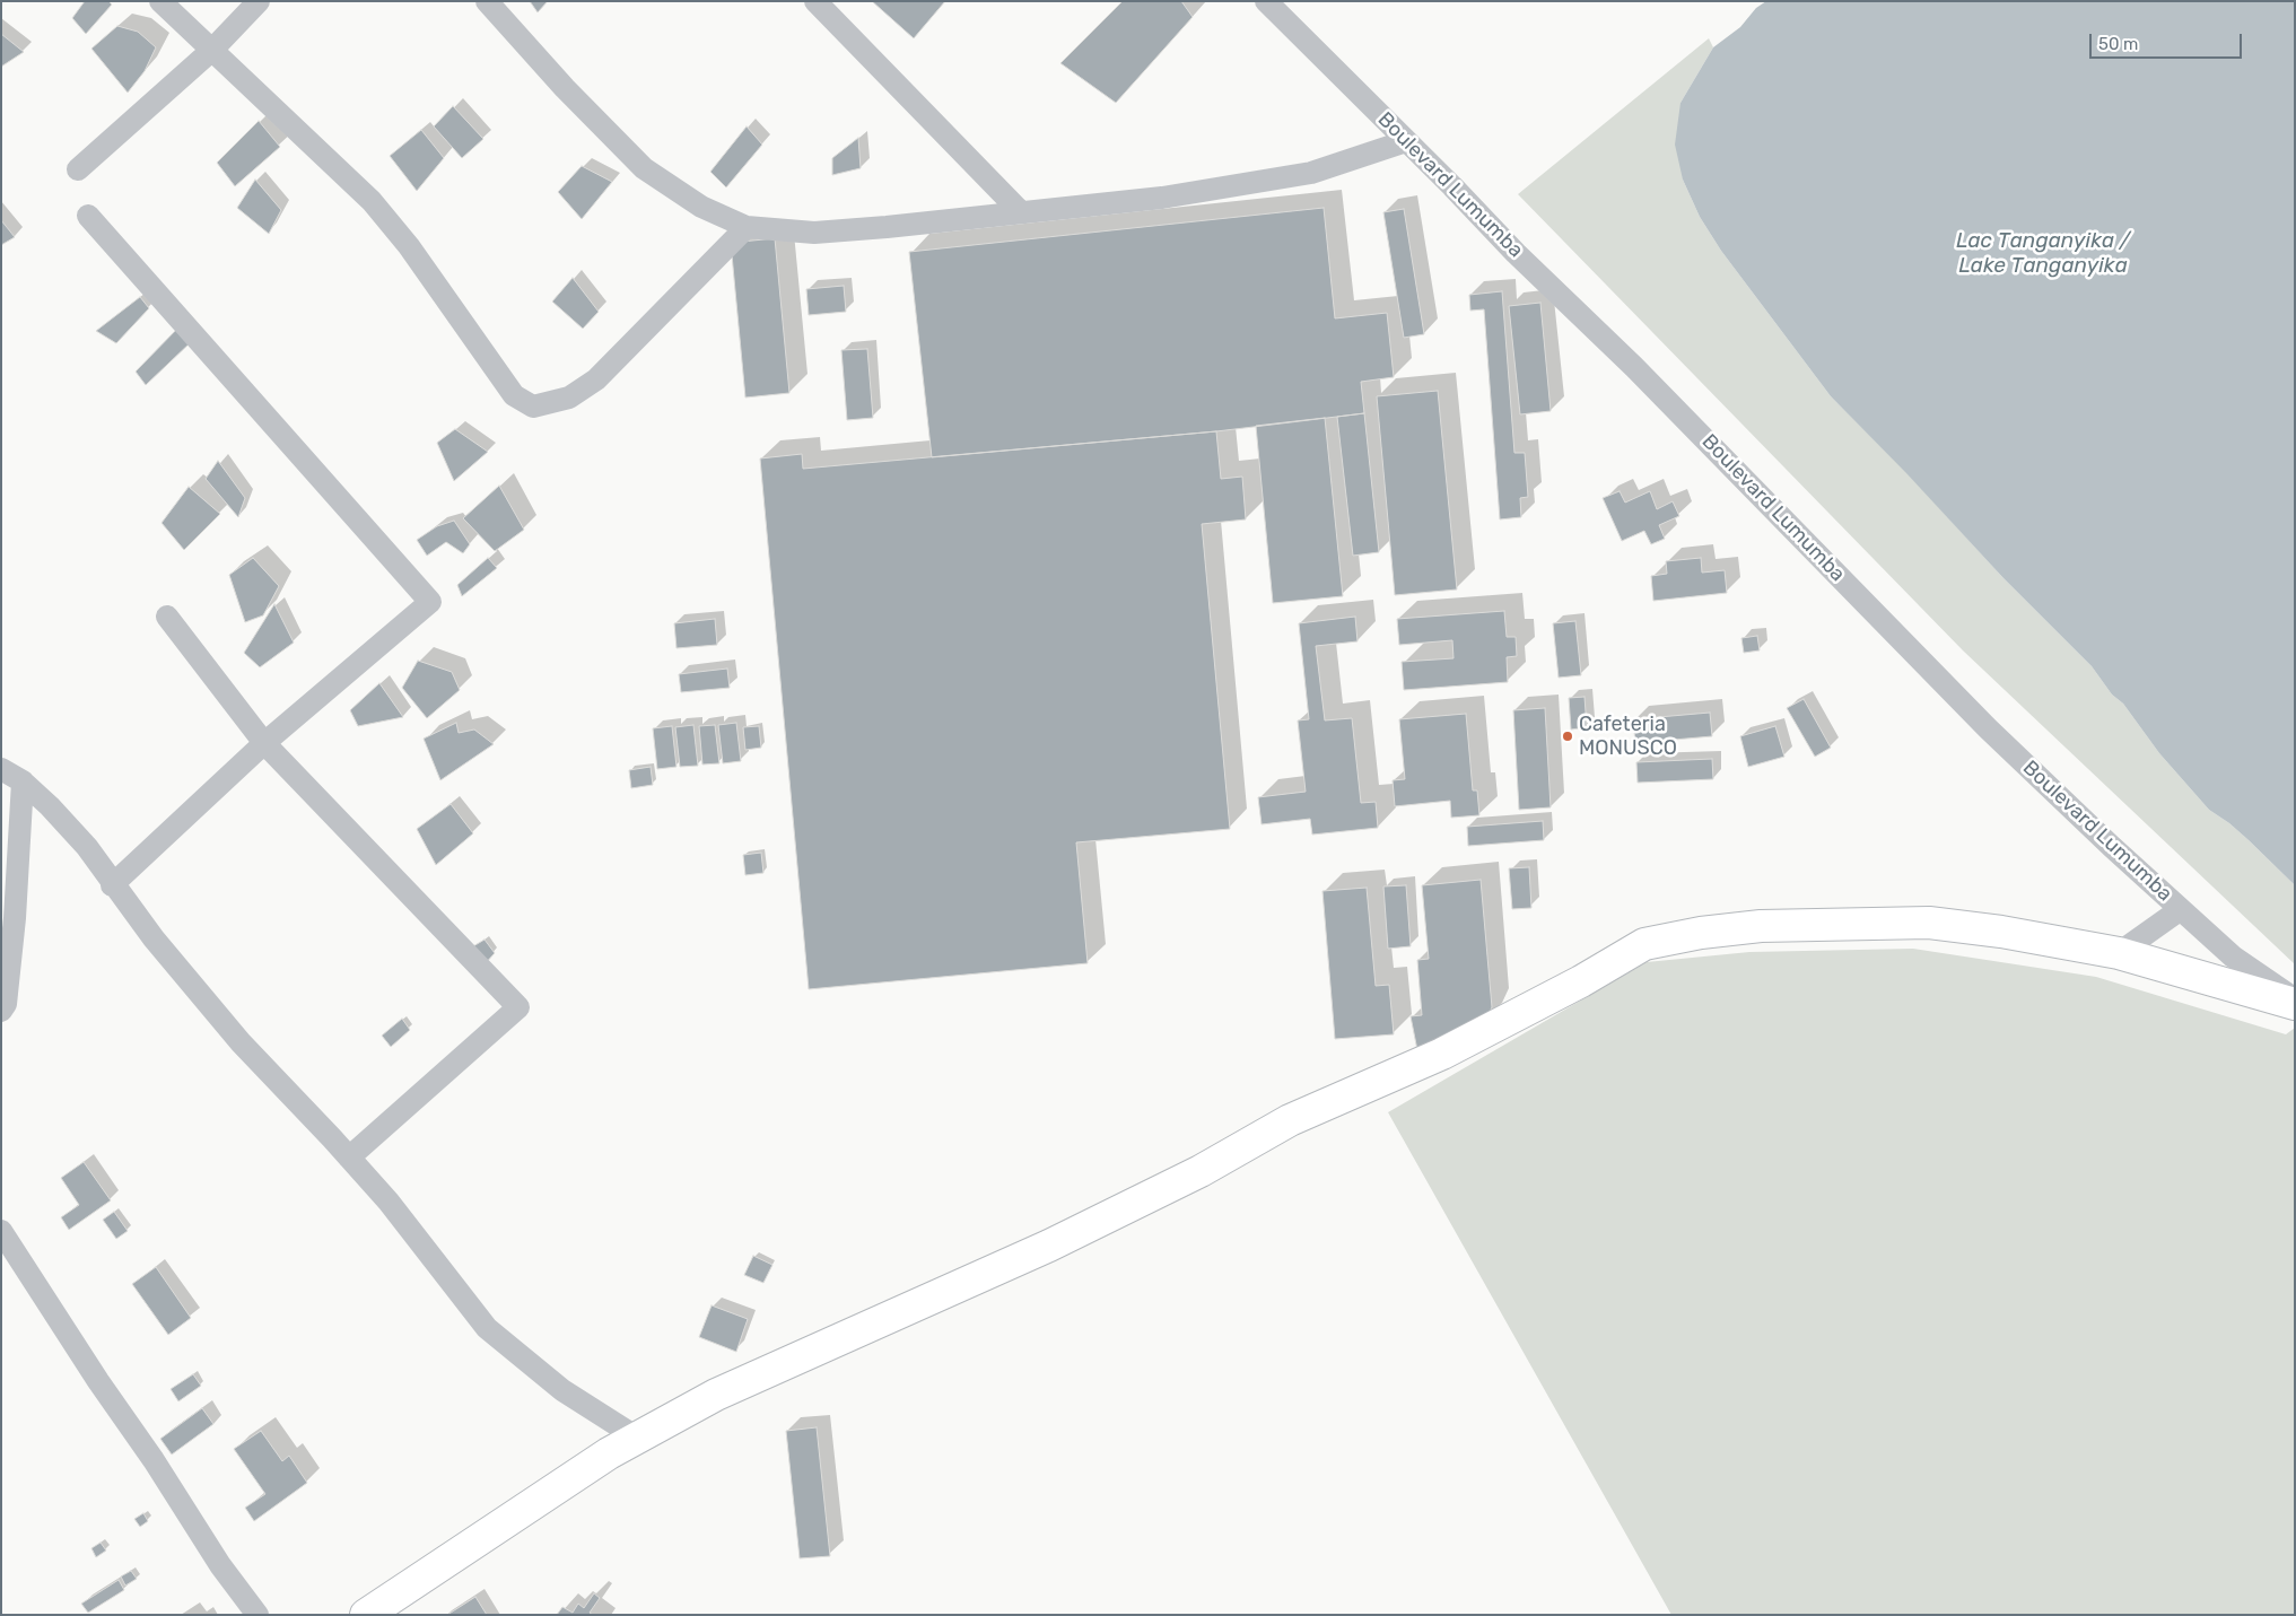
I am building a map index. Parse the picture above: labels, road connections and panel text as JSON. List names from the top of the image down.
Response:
{
  "streets": {
    "street": ["Boulevard Lumumba"]
  },
  "water": ["Lac Tanganyika / Lake Tanganyika"],
  "places": ["Cafeteria MONUSCO"],
  "scale_bar": "50 m"
}
